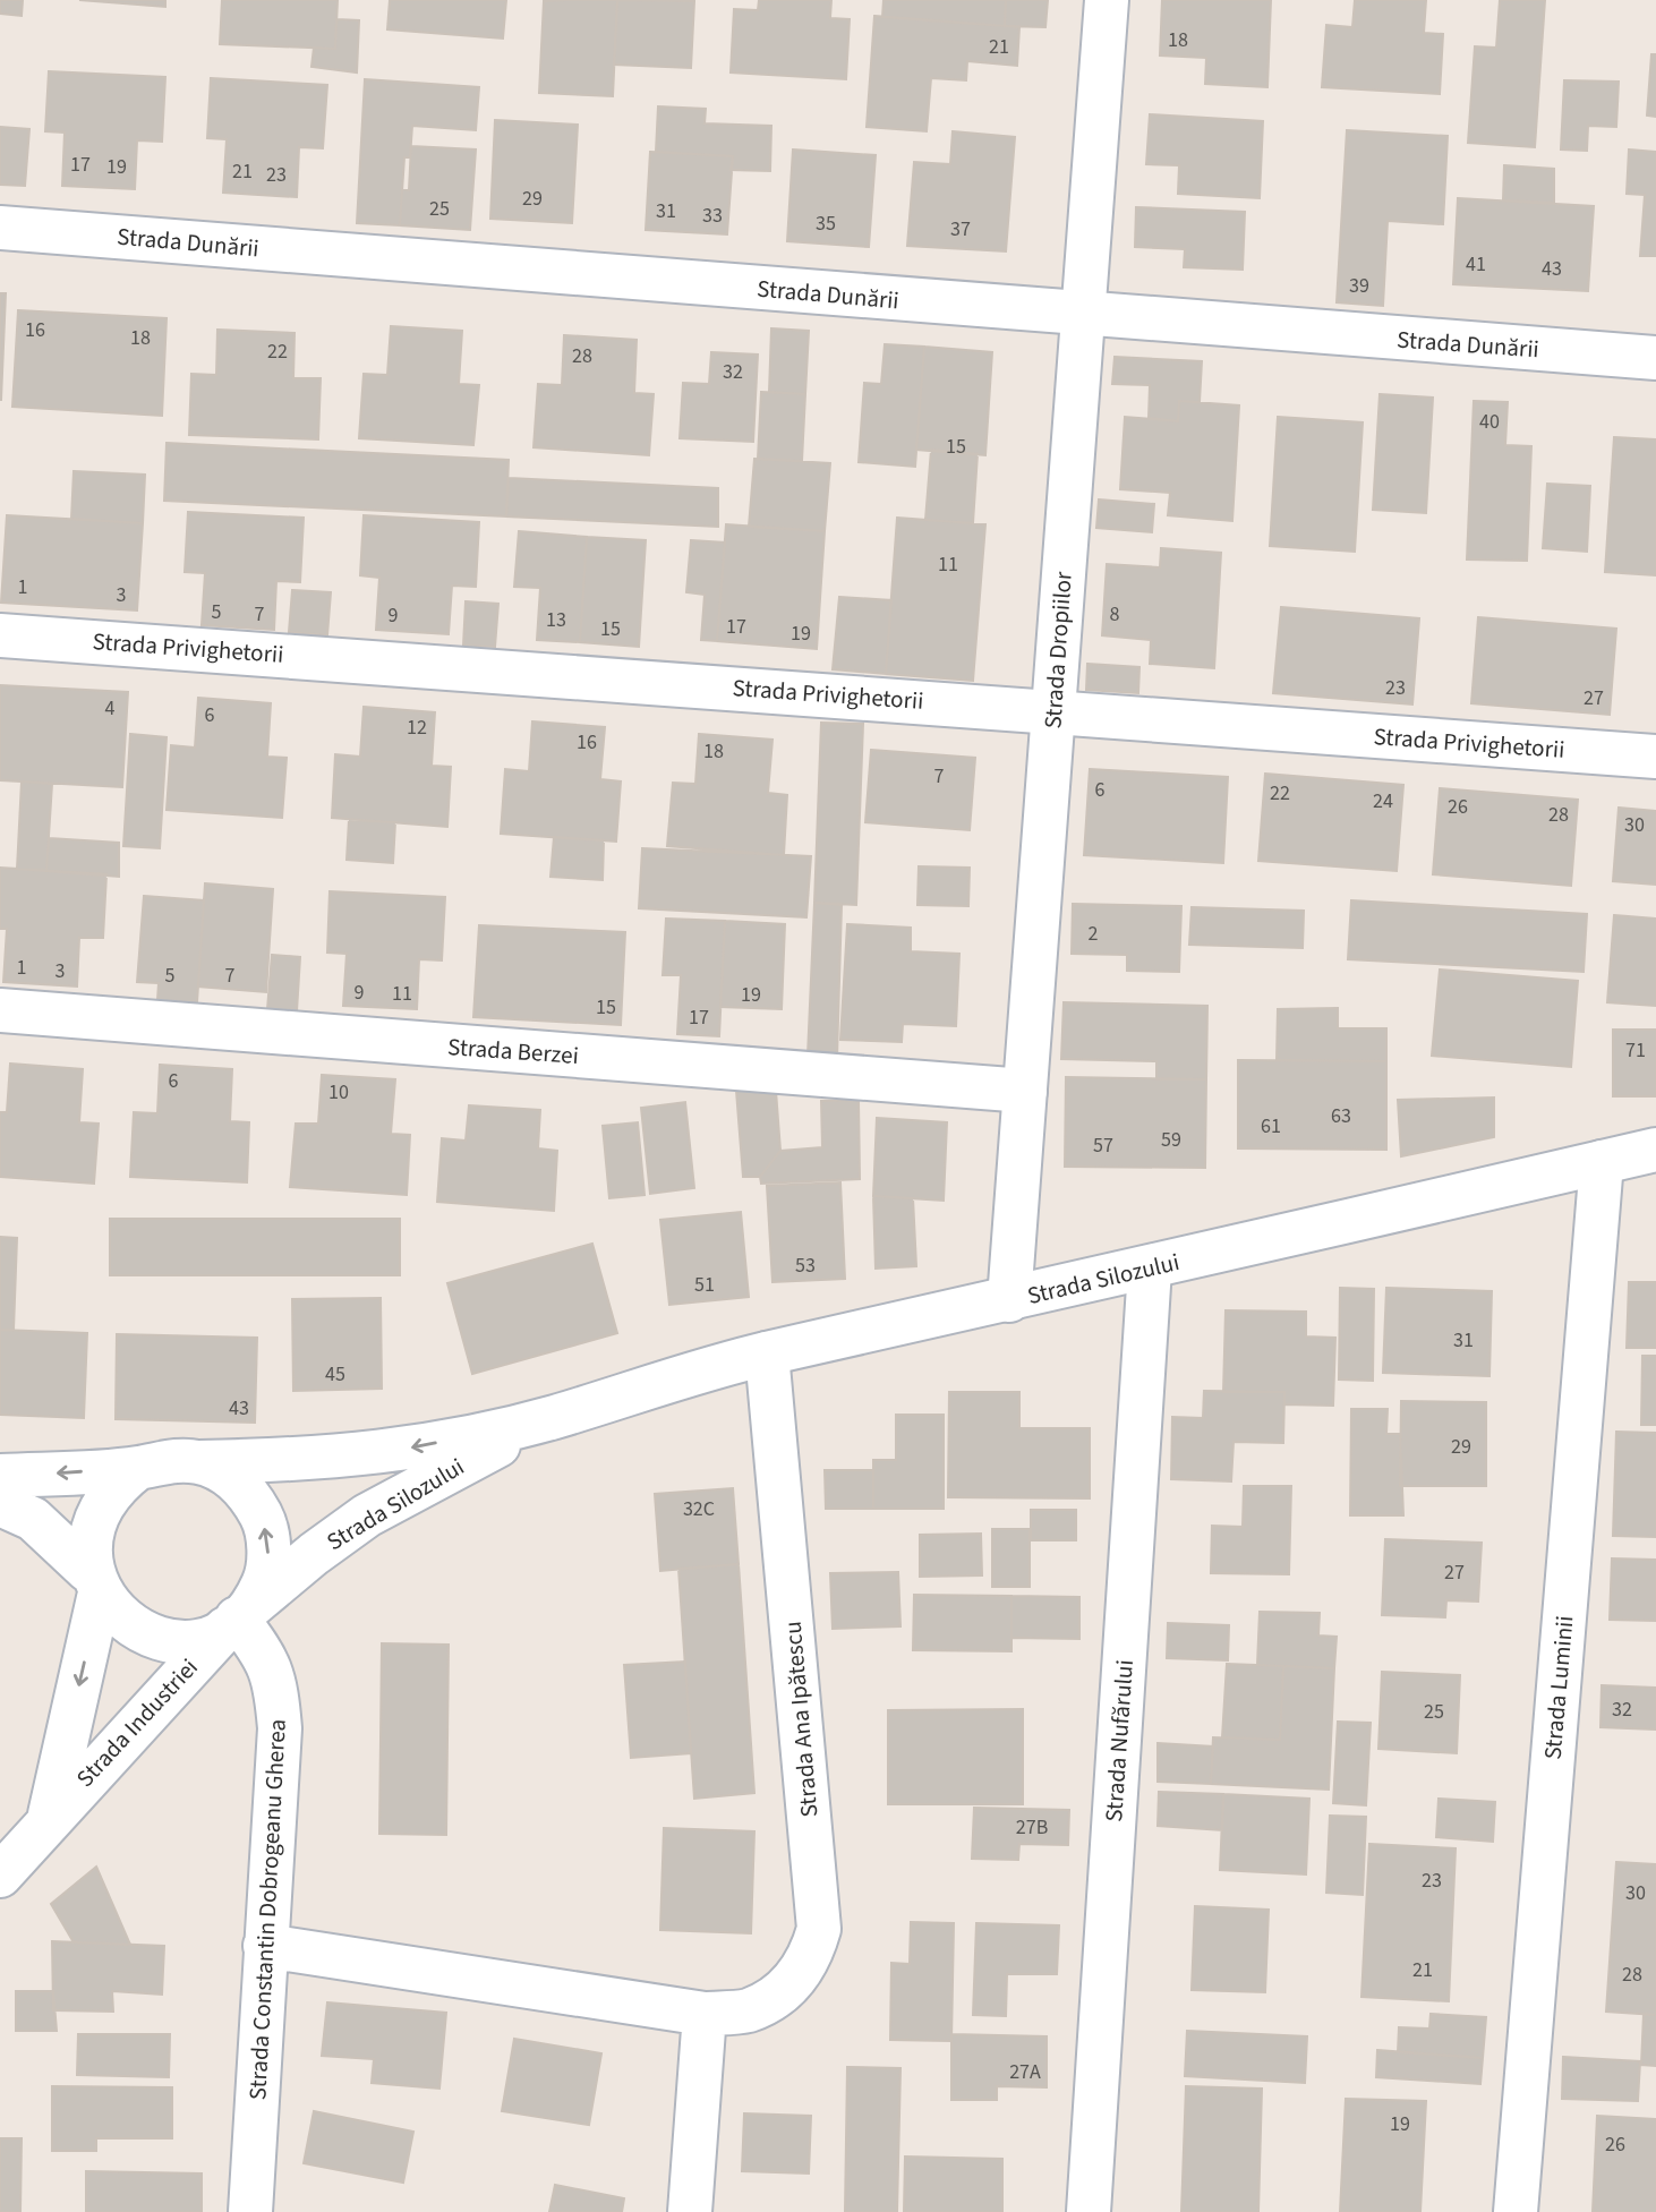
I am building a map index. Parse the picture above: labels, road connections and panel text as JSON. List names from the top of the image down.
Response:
{
  "streets": {
    "street": [
      "Strada Dunării",
      "Strada Privighetorii",
      "Strada Dropiilor",
      "Strada Berzei",
      "Strada Silozului",
      "Strada Luminii",
      "Strada Ana Ipătescu",
      "Strada Industriei",
      "Strada Nufărului",
      "Strada Constantin Dobrogeanu Gherea"
    ]
  },
  "crossings": [
    ["Strada Dunării", "Strada Dropiilor"],
    ["Strada Privighetorii", "Strada Dropiilor"],
    ["Strada Dropiilor", "Strada Berzei"],
    ["Strada Dropiilor", "Strada Silozului"],
    ["Strada Silozului", "Strada Luminii"],
    ["Strada Silozului", "Strada Ana Ipătescu"],
    ["Strada Silozului", "Strada Industriei"],
    ["Strada Silozului", "Strada Nufărului"],
    ["Strada Silozului", "Strada Constantin Dobrogeanu Gherea"],
    ["Strada Ana Ipătescu", "Strada Constantin Dobrogeanu Gherea"],
    ["Strada Industriei", "Strada Constantin Dobrogeanu Gherea"]
  ],
  "one_way": ["Strada Industriei"],
  "house_numbers": [
    "18",
    "21",
    "17",
    "19",
    "21",
    "23",
    "29",
    "25",
    "31",
    "33",
    "35",
    "37",
    "41",
    "43",
    "39",
    "16",
    "18",
    "22",
    "28",
    "32",
    "40",
    "15",
    "11",
    "1",
    "3",
    "5",
    "7",
    "8",
    "9",
    "13",
    "17",
    "15",
    "19",
    "23",
    "27",
    "4",
    "6",
    "12",
    "16",
    "18",
    "7",
    "6",
    "22",
    "24",
    "26",
    "28",
    "30",
    "2",
    "1",
    "3",
    "5",
    "7",
    "9",
    "11",
    "19",
    "15",
    "17",
    "71",
    "6",
    "10",
    "63",
    "61",
    "59",
    "57",
    "53",
    "51",
    "31",
    "45",
    "43",
    "29",
    "32C",
    "27",
    "32",
    "25",
    "27B",
    "23",
    "30",
    "21",
    "28",
    "27A",
    "19",
    "26"
  ]
}
